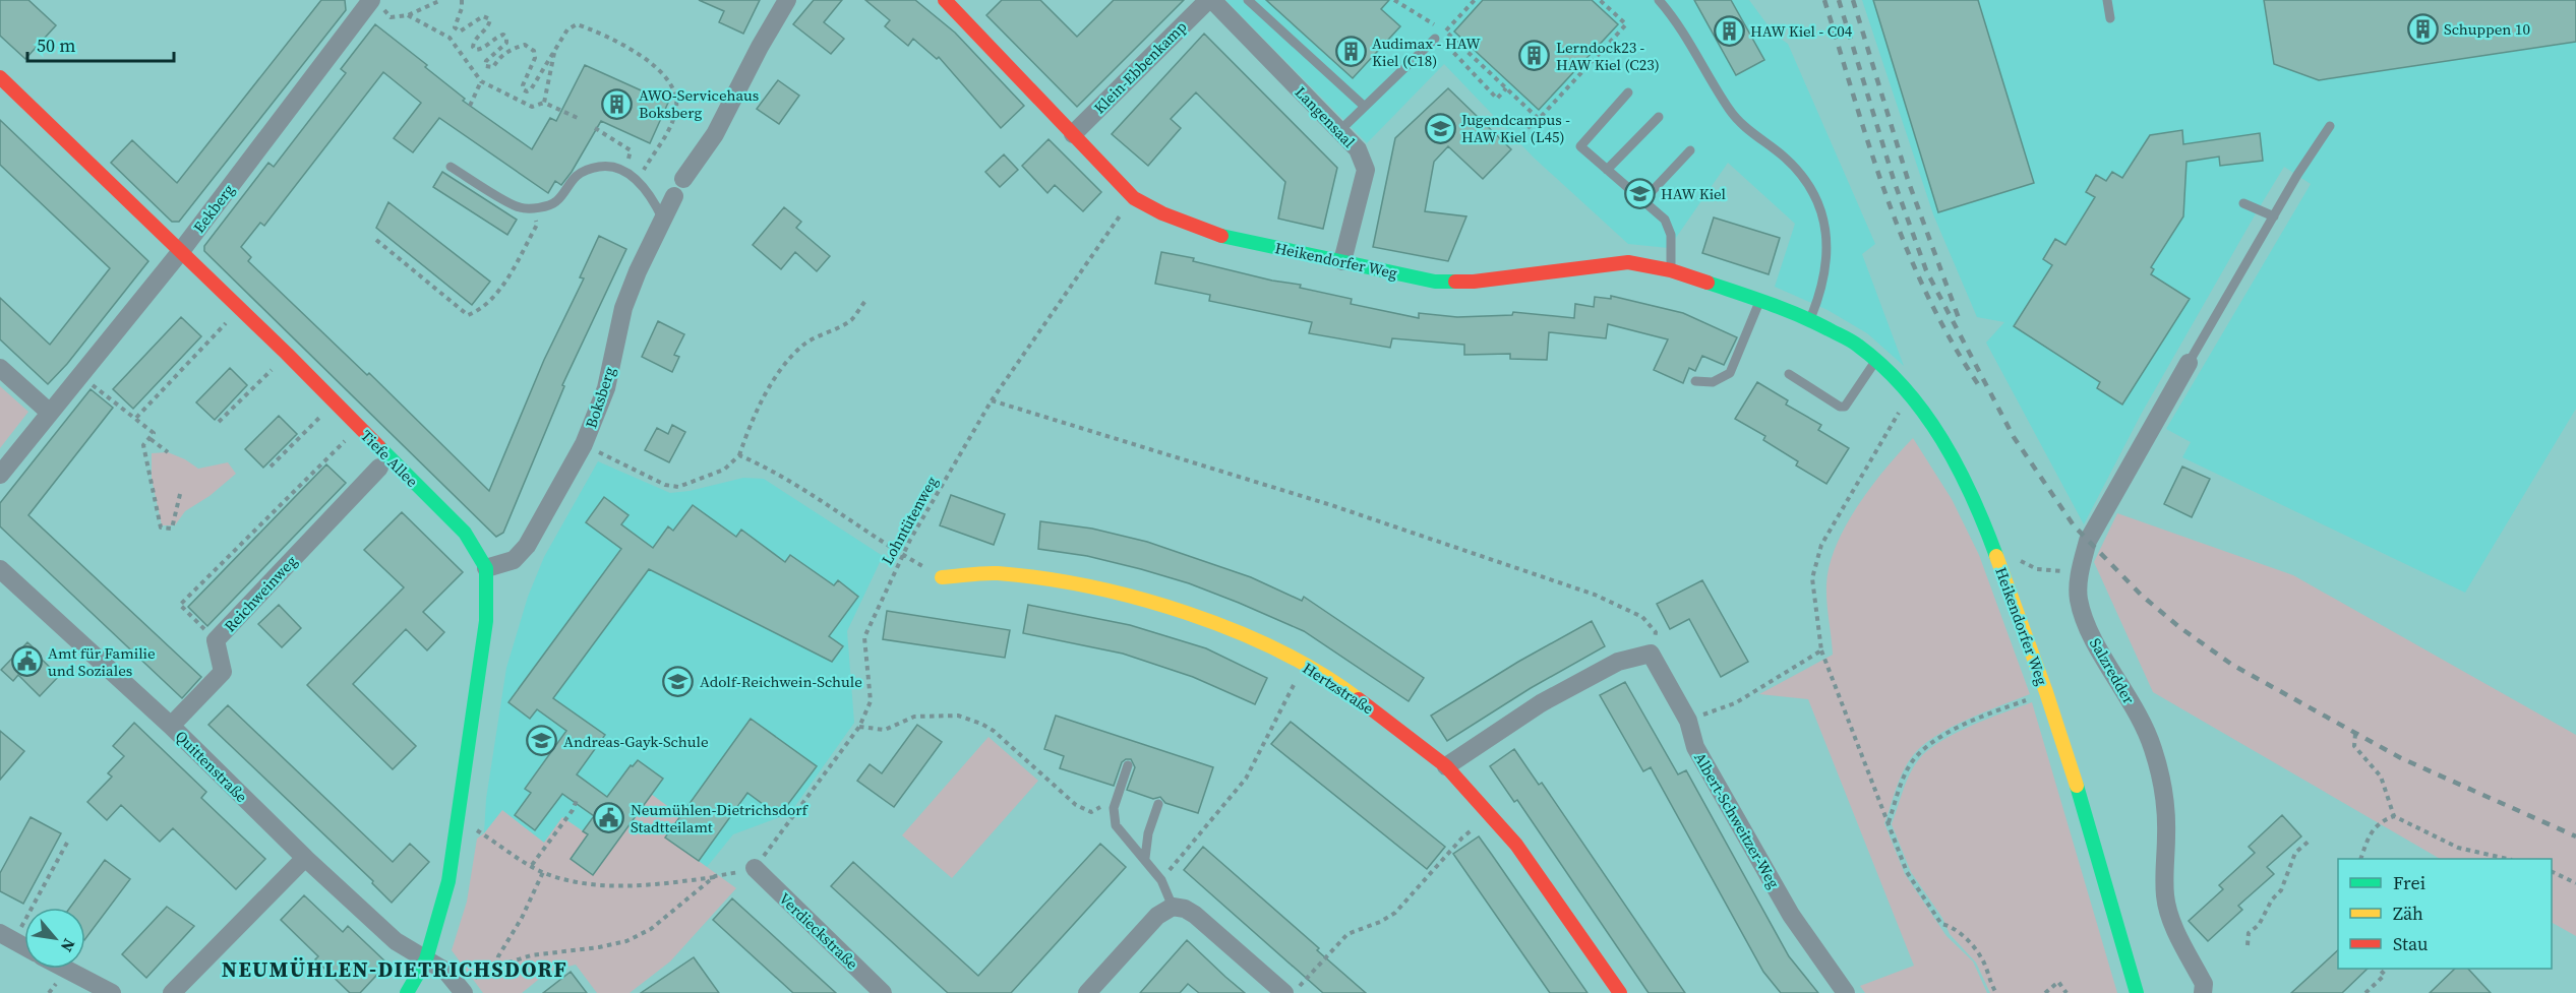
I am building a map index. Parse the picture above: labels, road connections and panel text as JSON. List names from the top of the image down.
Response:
{
  "streets": {
    "street": [
      "Klein-Ebbenkamp",
      "Langensaal",
      "Eekberg",
      "Heikendorfer Weg",
      "Boksberg",
      "Tiefe Allee",
      "Reichweinweg",
      "Salzredder",
      "Hertzstraße",
      "Quittenstraße",
      "Albert-Schweitzer-Weg",
      "Verdieckstraße"
    ],
    "path": ["Lohntütenweg"]
  },
  "crossings": [
    ["Klein-Ebbenkamp", "Langensaal"],
    ["Klein-Ebbenkamp", "Heikendorfer Weg"],
    ["Langensaal", "Heikendorfer Weg"],
    ["Eekberg", "Tiefe Allee"],
    ["Heikendorfer Weg", "Lohntütenweg"],
    ["Boksberg", "Tiefe Allee"],
    ["Lohntütenweg", "Verdieckstraße"],
    ["Reichweinweg", "Quittenstraße"]
  ],
  "districts": ["NEUMÜHLEN-DIETRICHSDORF"],
  "places": {
    "building": [
      "Schuppen 10",
      "HAW Kiel - C04",
      "Audimax - HAW Kiel (C18)",
      "Lerndock23 - HAW Kiel (C23)",
      "AWO-Servicehaus Boksberg"
    ],
    "school or university": [
      "Jugendcampus - HAW Kiel (L45)",
      "HAW Kiel",
      "Adolf-Reichwein-Schule",
      "Andreas-Gayk-Schule"
    ],
    "public building": ["Amt für Familie und Soziales", "Neumühlen-Dietrichsdorf Stadtteilamt"]
  },
  "legend": ["Frei", "Zäh", "Stau"],
  "scale_bar": "50 m",
  "north": "bottom right"
}
